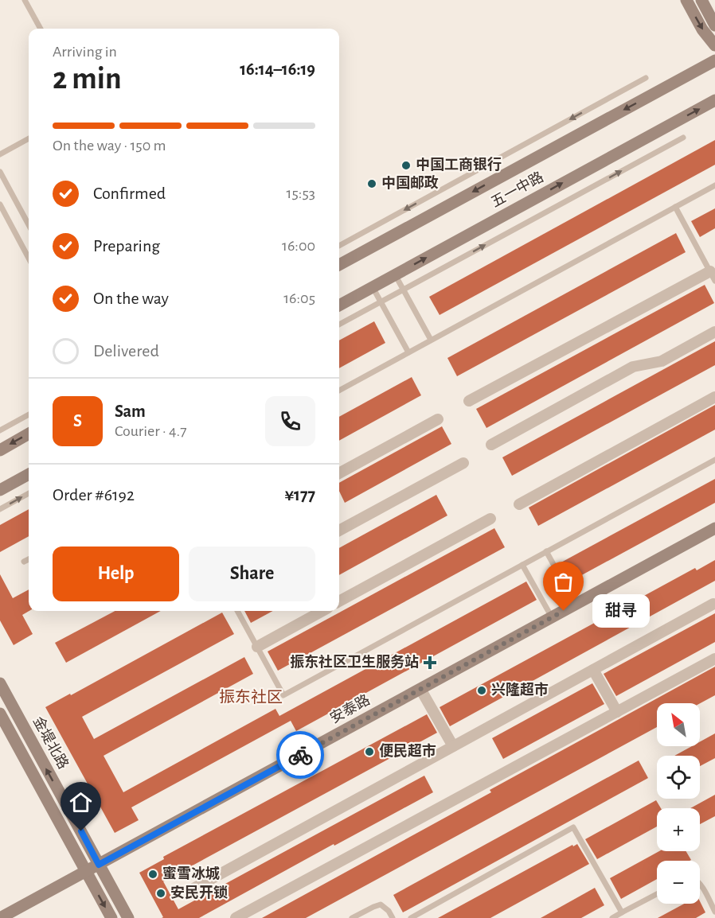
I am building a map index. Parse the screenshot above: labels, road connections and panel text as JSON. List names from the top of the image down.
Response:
{
  "streets": {
    "street": ["五一中路", "安泰路", "金堤北路"]
  },
  "crossings": [
    ["安泰路", "金堤北路"]
  ],
  "districts": ["振东社区"],
  "places": {
    "other": [
      "中国工商银行",
      "中国邮政",
      "甜寻",
      "兴隆超市",
      "便民超市",
      "蜜雪冰城",
      "安民开锁"
    ],
    "health": ["振东社区卫生服务站"]
  },
  "north": "top left",
  "page": {
    "heading": ["2 min", "Arriving in", "16:14–16:19"],
    "panel": [
      "Sam",
      "Courier · 4.7",
      "Order #6192",
      "¥177"
    ],
    "bar": "On the way · 150 m",
    "list": [
      ["Confirmed", "15:53"],
      ["Preparing", "16:00"],
      ["On the way", "16:05"],
      "Delivered"
    ],
    "round": "S",
    "buttons": ["Help", "Share"],
    "bubble": "甜寻",
    "map_buttons": ["+", "−"]
  }
}
